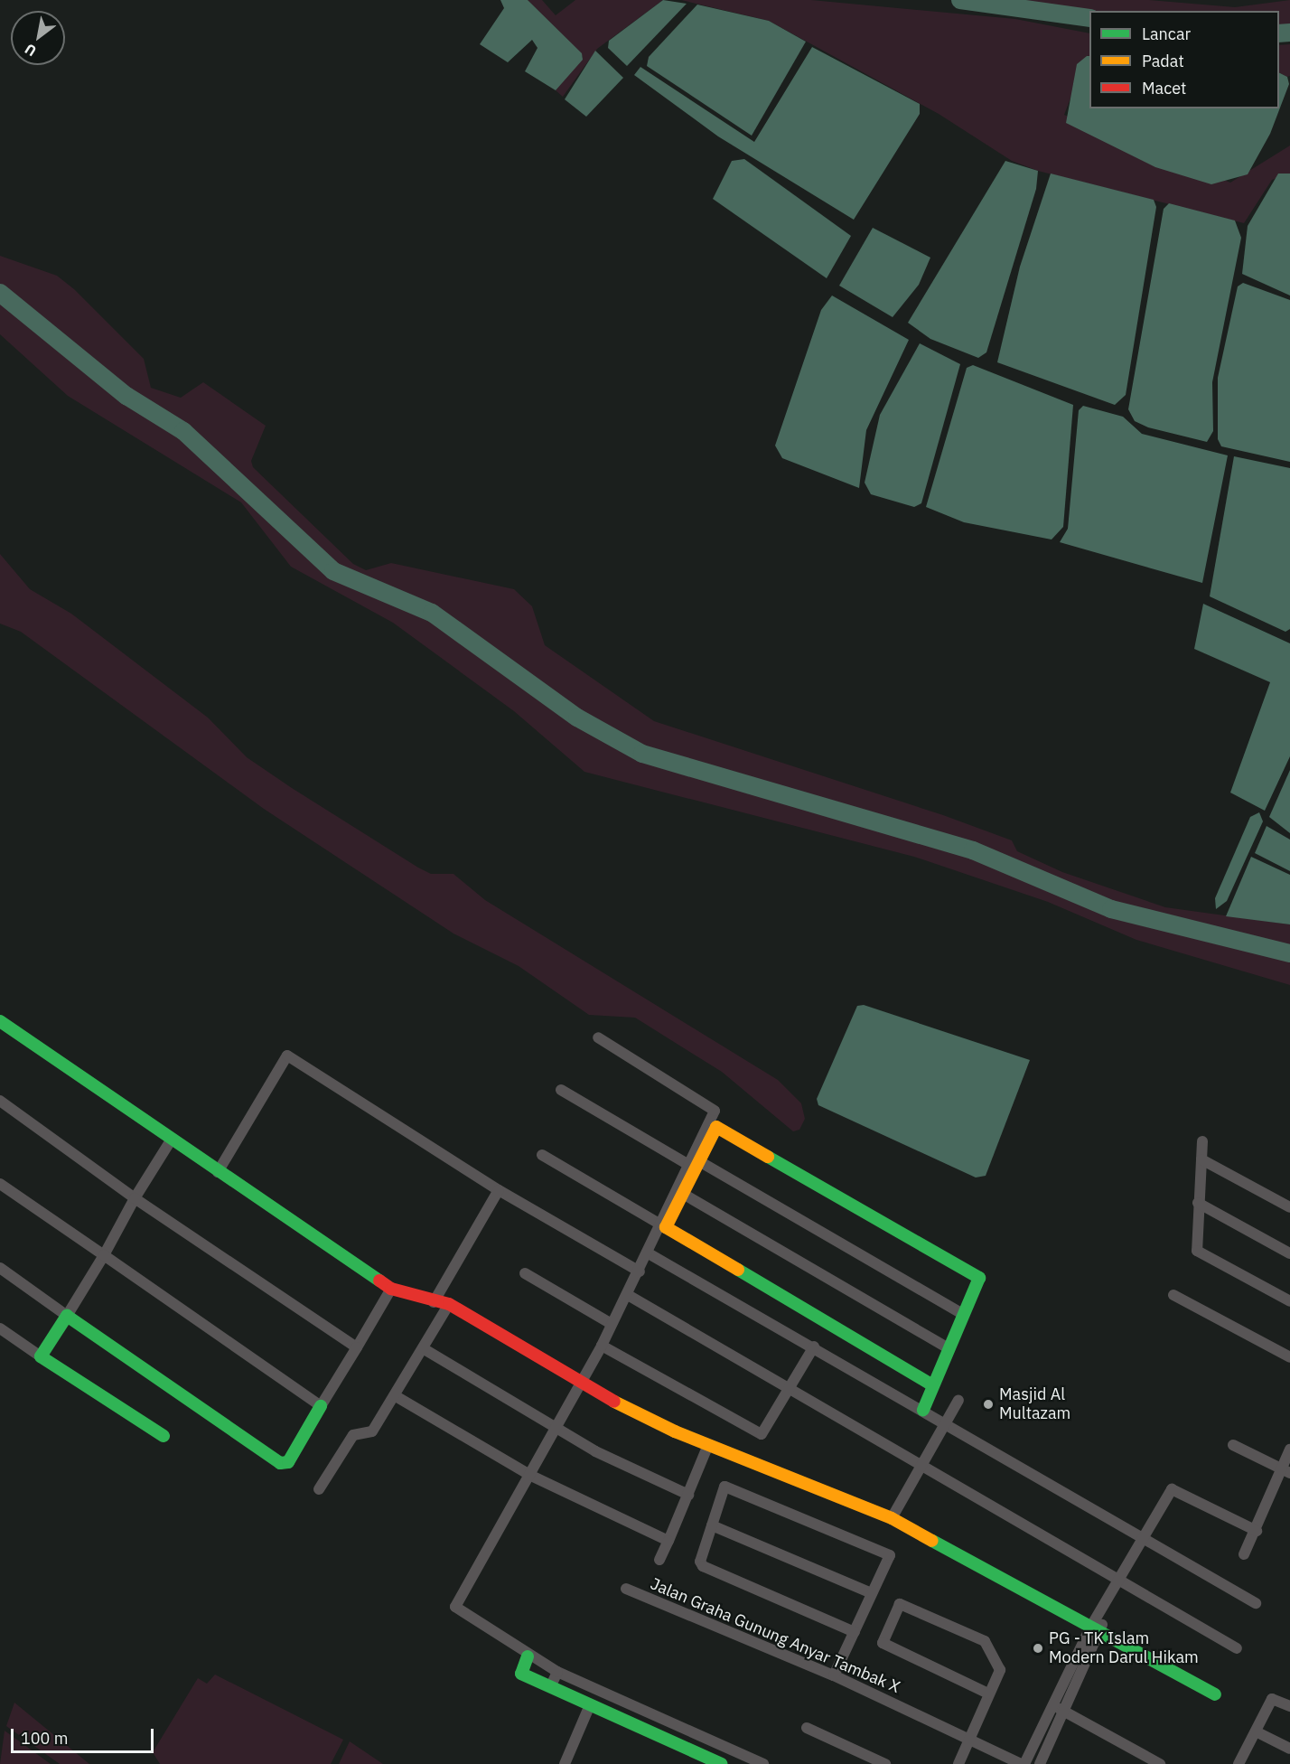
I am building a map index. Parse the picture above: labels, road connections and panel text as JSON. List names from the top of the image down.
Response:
{
  "streets": {
    "street": ["Jalan Graha Gunung Anyar Tambak X"]
  },
  "places": ["Masjid Al Multazam", "PG - TK Islam Modern Darul Hikam"],
  "legend": ["Lancar", "Padat", "Macet"],
  "scale_bar": "100 m",
  "north": "bottom left"
}
